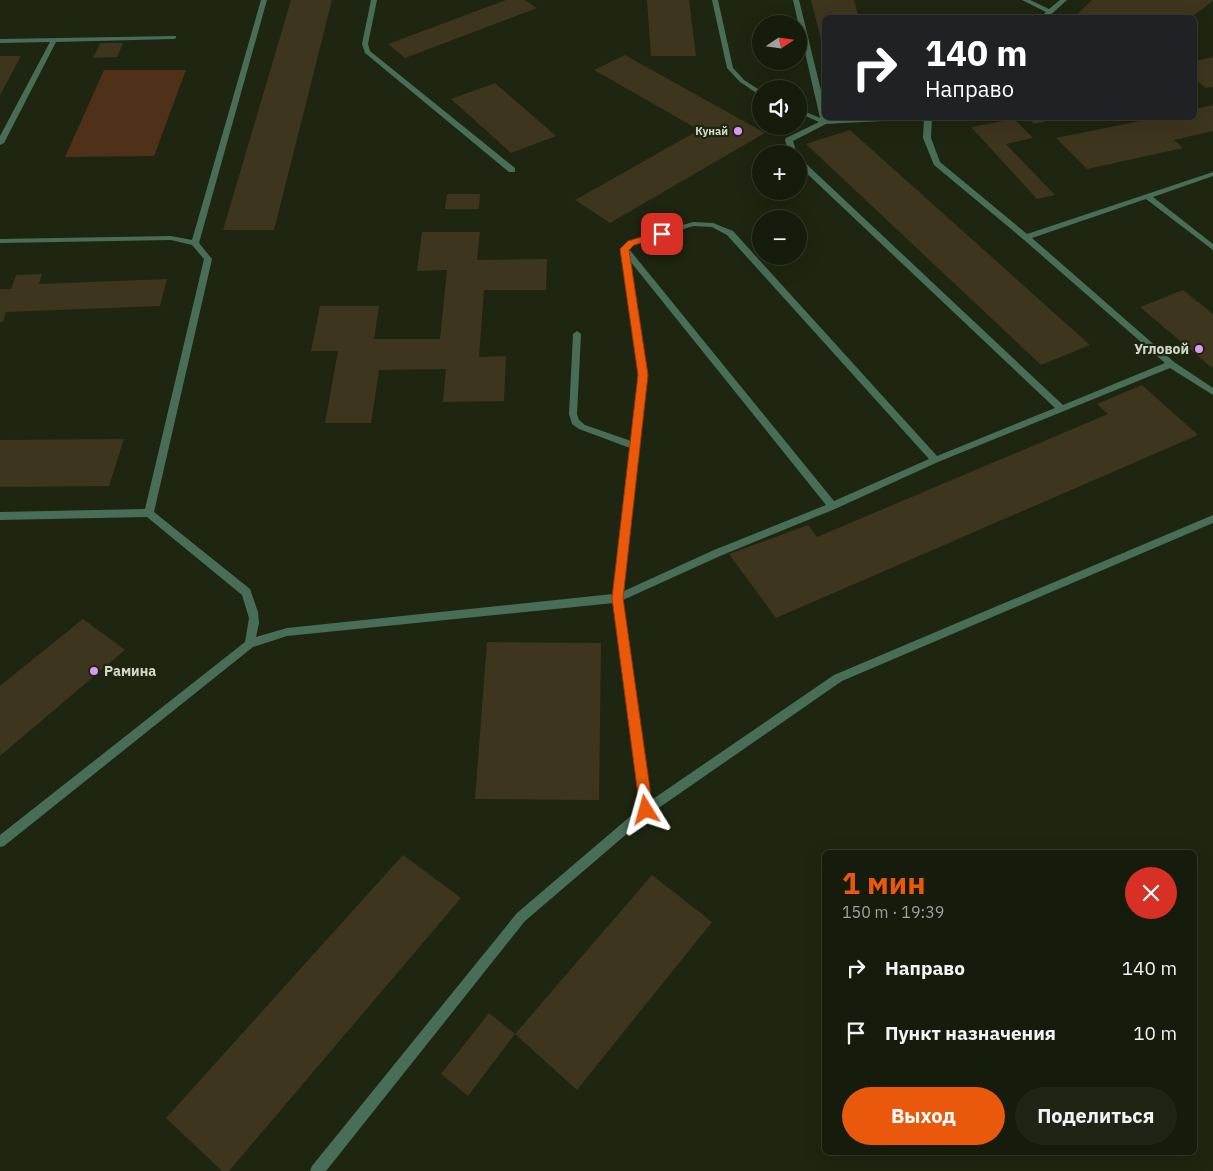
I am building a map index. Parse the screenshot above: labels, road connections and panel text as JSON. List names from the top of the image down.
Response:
{
  "places": ["Кунай", "Угловой", "Рамина"],
  "north": "right",
  "page": {
    "map_buttons": ["+", "−"],
    "turn": ["140 m", "Направо"],
    "heading": ["1 мин", "150 m · 19:39"],
    "list": [
      {
        "name": "Направо",
        "value": "140 m"
      },
      {
        "name": "Пункт назначения",
        "value": "10 m"
      }
    ],
    "buttons": ["Выход", "Поделиться"]
  }
}
